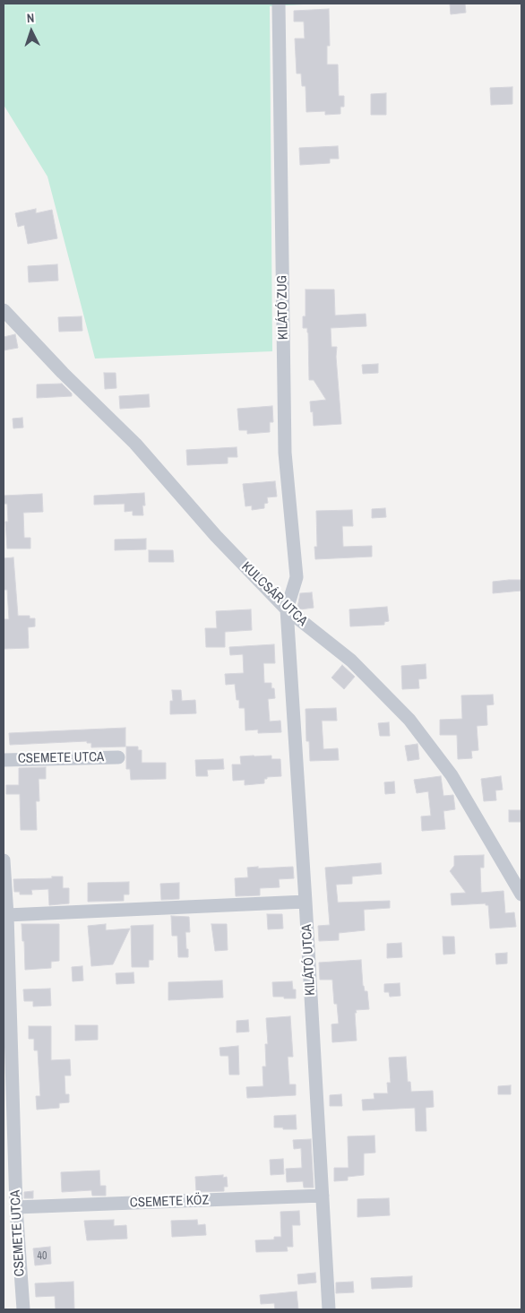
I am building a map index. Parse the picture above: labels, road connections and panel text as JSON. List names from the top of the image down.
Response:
{
  "streets": {
    "street": [
      "KILÁTÓ ZUG",
      "KULCSÁR UTCA",
      "CSEMETE UTCA",
      "KILÁTÓ UTCA",
      "CSEMETE KÖZ"
    ]
  },
  "crossings": [
    ["KILÁTÓ ZUG", "KULCSÁR UTCA"],
    ["KILÁTÓ ZUG", "KILÁTÓ UTCA"],
    ["KULCSÁR UTCA", "KILÁTÓ UTCA"],
    ["CSEMETE UTCA", "CSEMETE KÖZ"],
    ["KILÁTÓ UTCA", "CSEMETE KÖZ"]
  ],
  "house_numbers": ["40"],
  "north": "top"
}
